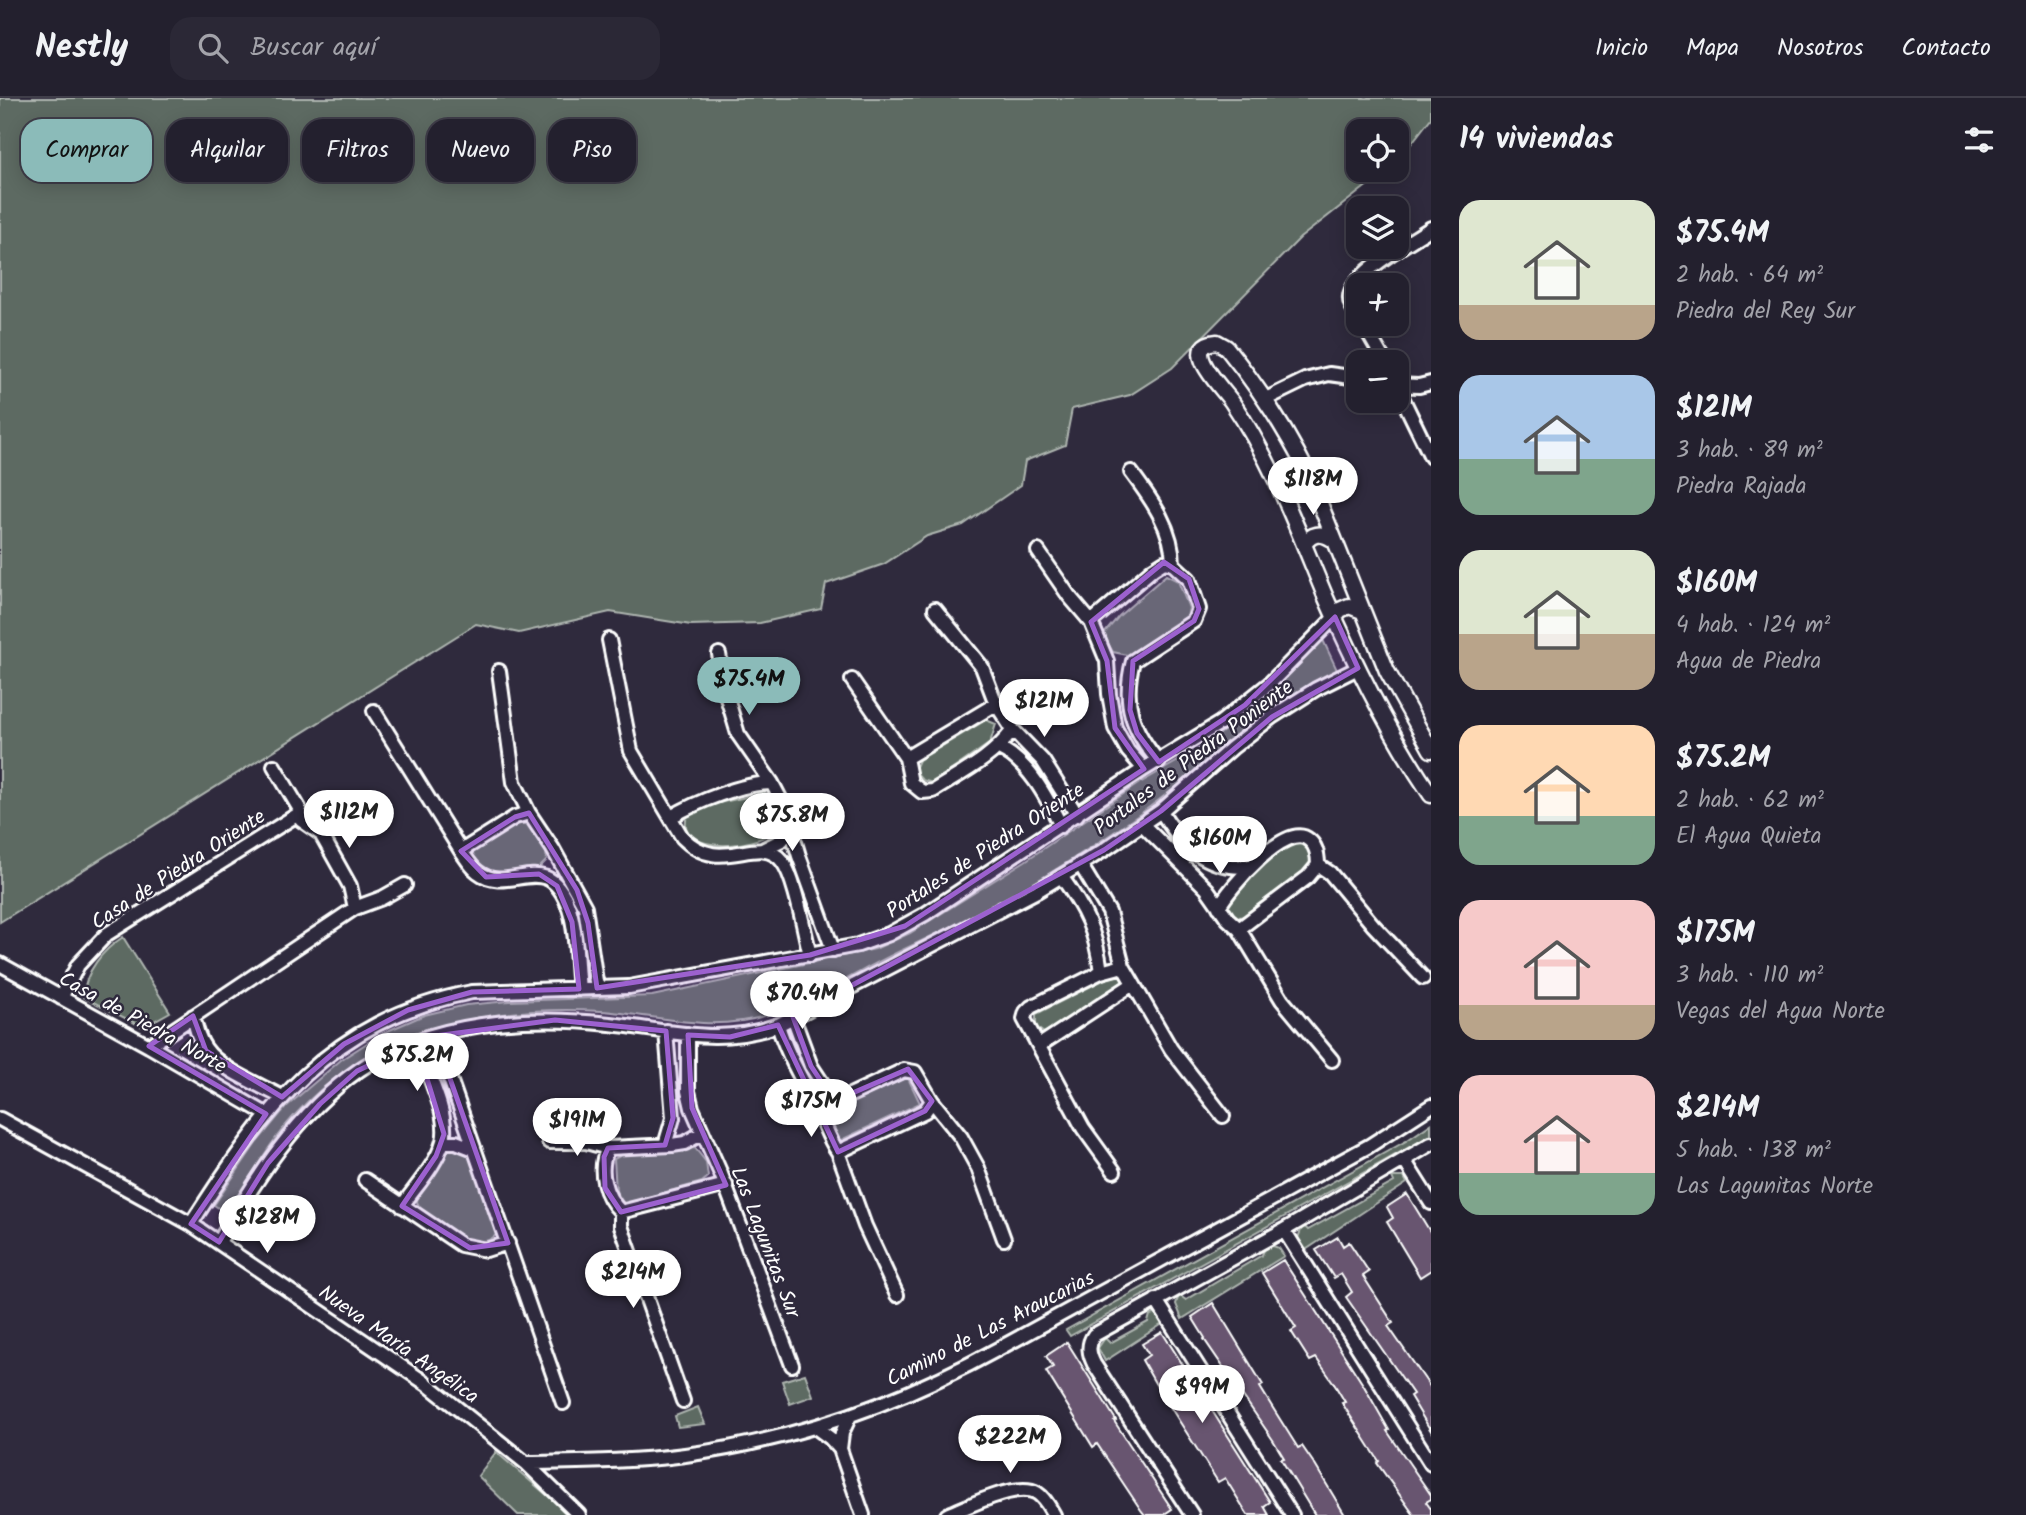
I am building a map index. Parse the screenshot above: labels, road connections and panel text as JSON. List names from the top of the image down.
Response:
{
  "streets": {
    "street": [
      "Portales de Piedra Poniente",
      "Portales de Piedra Oriente",
      "Casa de Piedra Oriente",
      "Casa de Piedra Norte",
      "Las Lagunitas Sur",
      "Camino de Las Araucarias",
      "Nueva María Angélica"
    ]
  },
  "crossings": [
    ["Portales de Piedra Poniente", "Las Lagunitas Sur"],
    ["Portales de Piedra Poniente", "Nueva María Angélica"],
    ["Portales de Piedra Oriente", "Casa de Piedra Norte"],
    ["Portales de Piedra Oriente", "Nueva María Angélica"],
    ["Casa de Piedra Oriente", "Casa de Piedra Norte"],
    ["Camino de Las Araucarias", "Nueva María Angélica"]
  ],
  "page": {
    "header": "Nestly",
    "search": "Buscar aquí",
    "nav": [
      "Inicio",
      "Mapa",
      "Nosotros",
      "Contacto"
    ],
    "heading": "14 viviendas",
    "map_buttons": ["+", "−"],
    "chip": [
      "Comprar",
      "Alquilar",
      "Filtros",
      "Nuevo",
      "Piso"
    ],
    "list": [
      {
        "name": "$75.4M",
        "note": "2 hab. · 64 m² · Piedra del Rey Sur"
      },
      {
        "name": "$121M",
        "note": "3 hab. · 89 m² · Piedra Rajada"
      },
      {
        "name": "$160M",
        "note": "4 hab. · 124 m² · Agua de Piedra"
      },
      {
        "name": "$75.2M",
        "note": "2 hab. · 62 m² · El Agua Quieta"
      },
      {
        "name": "$175M",
        "note": "3 hab. · 110 m² · Vegas del Agua Norte"
      },
      {
        "name": "$214M",
        "note": "5 hab. · 138 m² · Las Lagunitas Norte"
      }
    ],
    "price": [
      "$118M",
      "$75.4M",
      "$121M",
      "$112M",
      "$75.8M",
      "$160M",
      "$70.4M",
      "$75.2M",
      "$175M",
      "$191M",
      "$128M",
      "$214M",
      "$99M",
      "$222M"
    ]
  }
}
